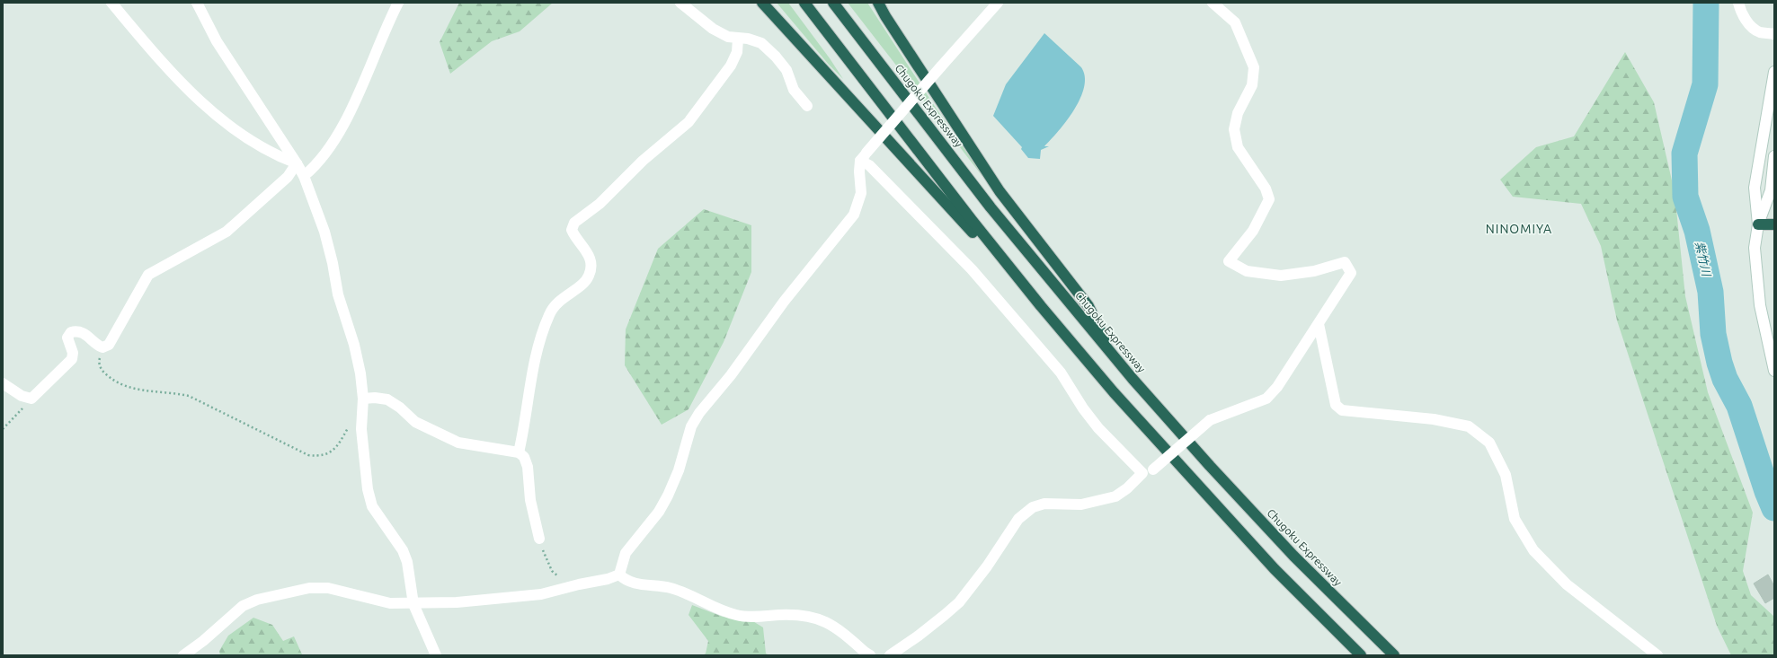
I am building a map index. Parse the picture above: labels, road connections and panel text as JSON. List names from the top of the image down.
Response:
{
  "streets": {
    "highway": ["Chugoku Expressway"]
  },
  "districts": ["NINOMIYA"],
  "water": ["紫竹川"]
}
